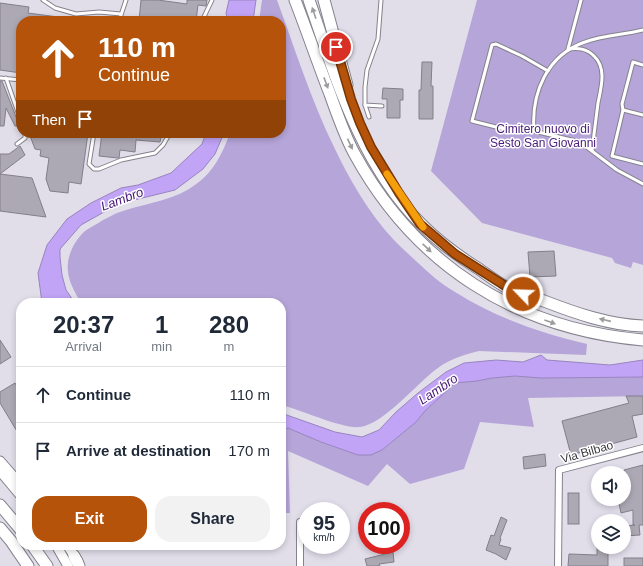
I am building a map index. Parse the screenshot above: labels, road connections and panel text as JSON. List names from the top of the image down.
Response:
{
  "streets": {
    "street": ["Via Bilbao"]
  },
  "water": ["Lambro"],
  "parks": ["Cimitero nuovo di Sesto San Giovanni"],
  "page": {
    "turn": ["110 m", "Continue"],
    "then": "Then",
    "eta": [
      "20:37",
      "Arrival",
      "1",
      "min",
      "280",
      "m"
    ],
    "list": [
      {
        "name": "Continue",
        "value": "110 m"
      },
      {
        "name": "Arrive at destination",
        "value": "170 m"
      }
    ],
    "buttons": ["Exit", "Share"],
    "speed": "95 km/h",
    "limit": "100"
  }
}
